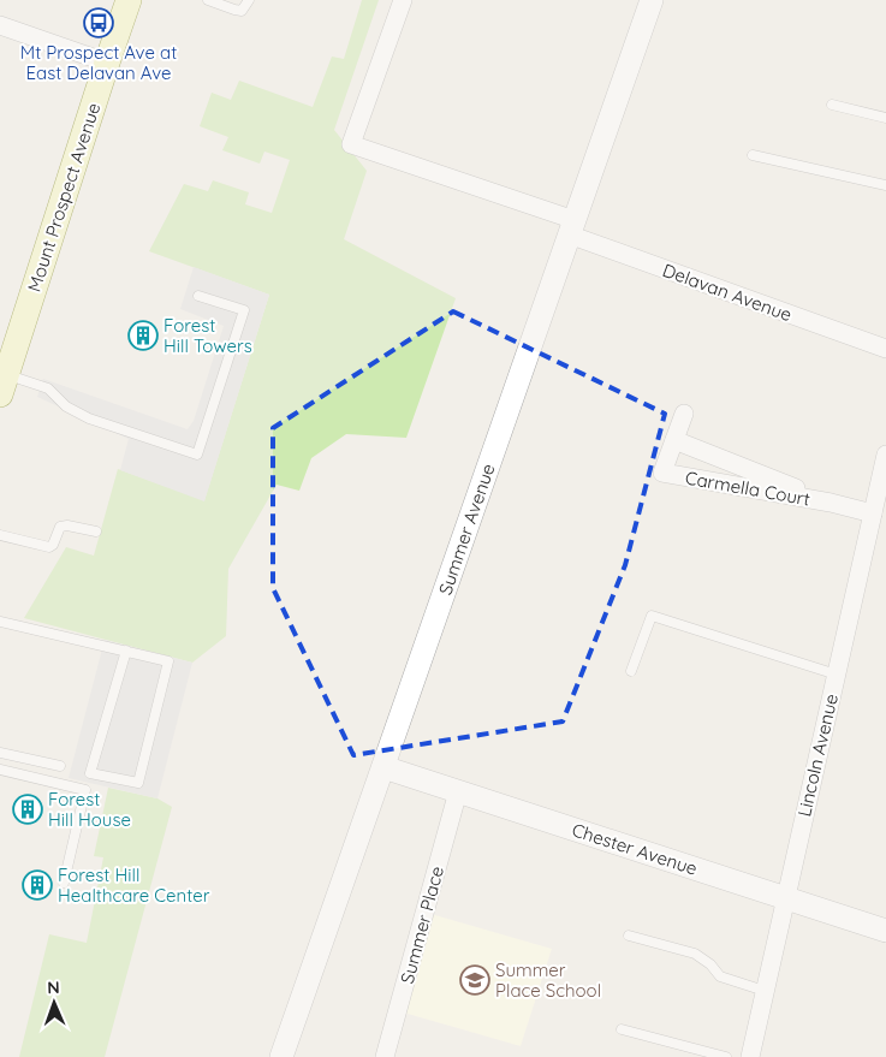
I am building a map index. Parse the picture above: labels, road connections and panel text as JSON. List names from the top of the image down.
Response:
{
  "streets": {
    "main road": ["Mount Prospect Avenue"],
    "street": [
      "Delavan Avenue",
      "Carmella Court",
      "Summer Avenue",
      "Lincoln Avenue",
      "Chester Avenue",
      "Summer Place"
    ]
  },
  "crossings": [
    ["Delavan Avenue", "Summer Avenue"],
    ["Carmella Court", "Lincoln Avenue"],
    ["Summer Avenue", "Chester Avenue"],
    ["Lincoln Avenue", "Chester Avenue"],
    ["Chester Avenue", "Summer Place"]
  ],
  "places": {
    "bus stop": ["Mt Prospect Ave at East Delavan Ave"],
    "building": ["Forest Hill Towers", "Forest Hill House", "Forest Hill Healthcare Center"],
    "school or university": ["Summer Place School"]
  },
  "north": "top"
}
